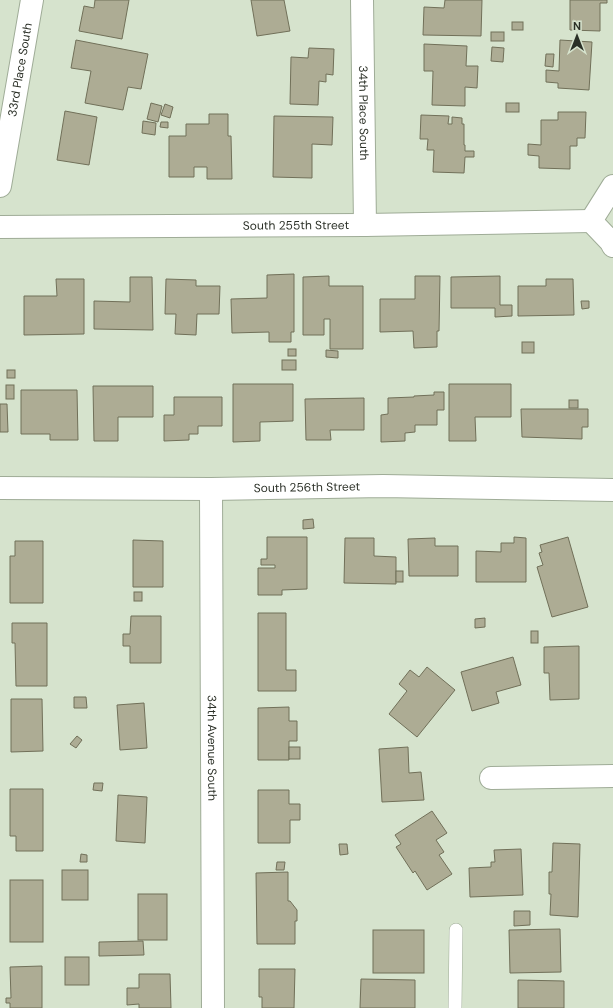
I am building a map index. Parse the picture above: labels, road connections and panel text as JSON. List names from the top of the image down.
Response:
{
  "streets": {
    "street": [
      "33rd Place South",
      "34th Place South",
      "South 255th Street",
      "South 256th Street",
      "34th Avenue South"
    ]
  },
  "crossings": [
    ["34th Place South", "South 255th Street"],
    ["South 256th Street", "34th Avenue South"]
  ],
  "north": "top"
}
